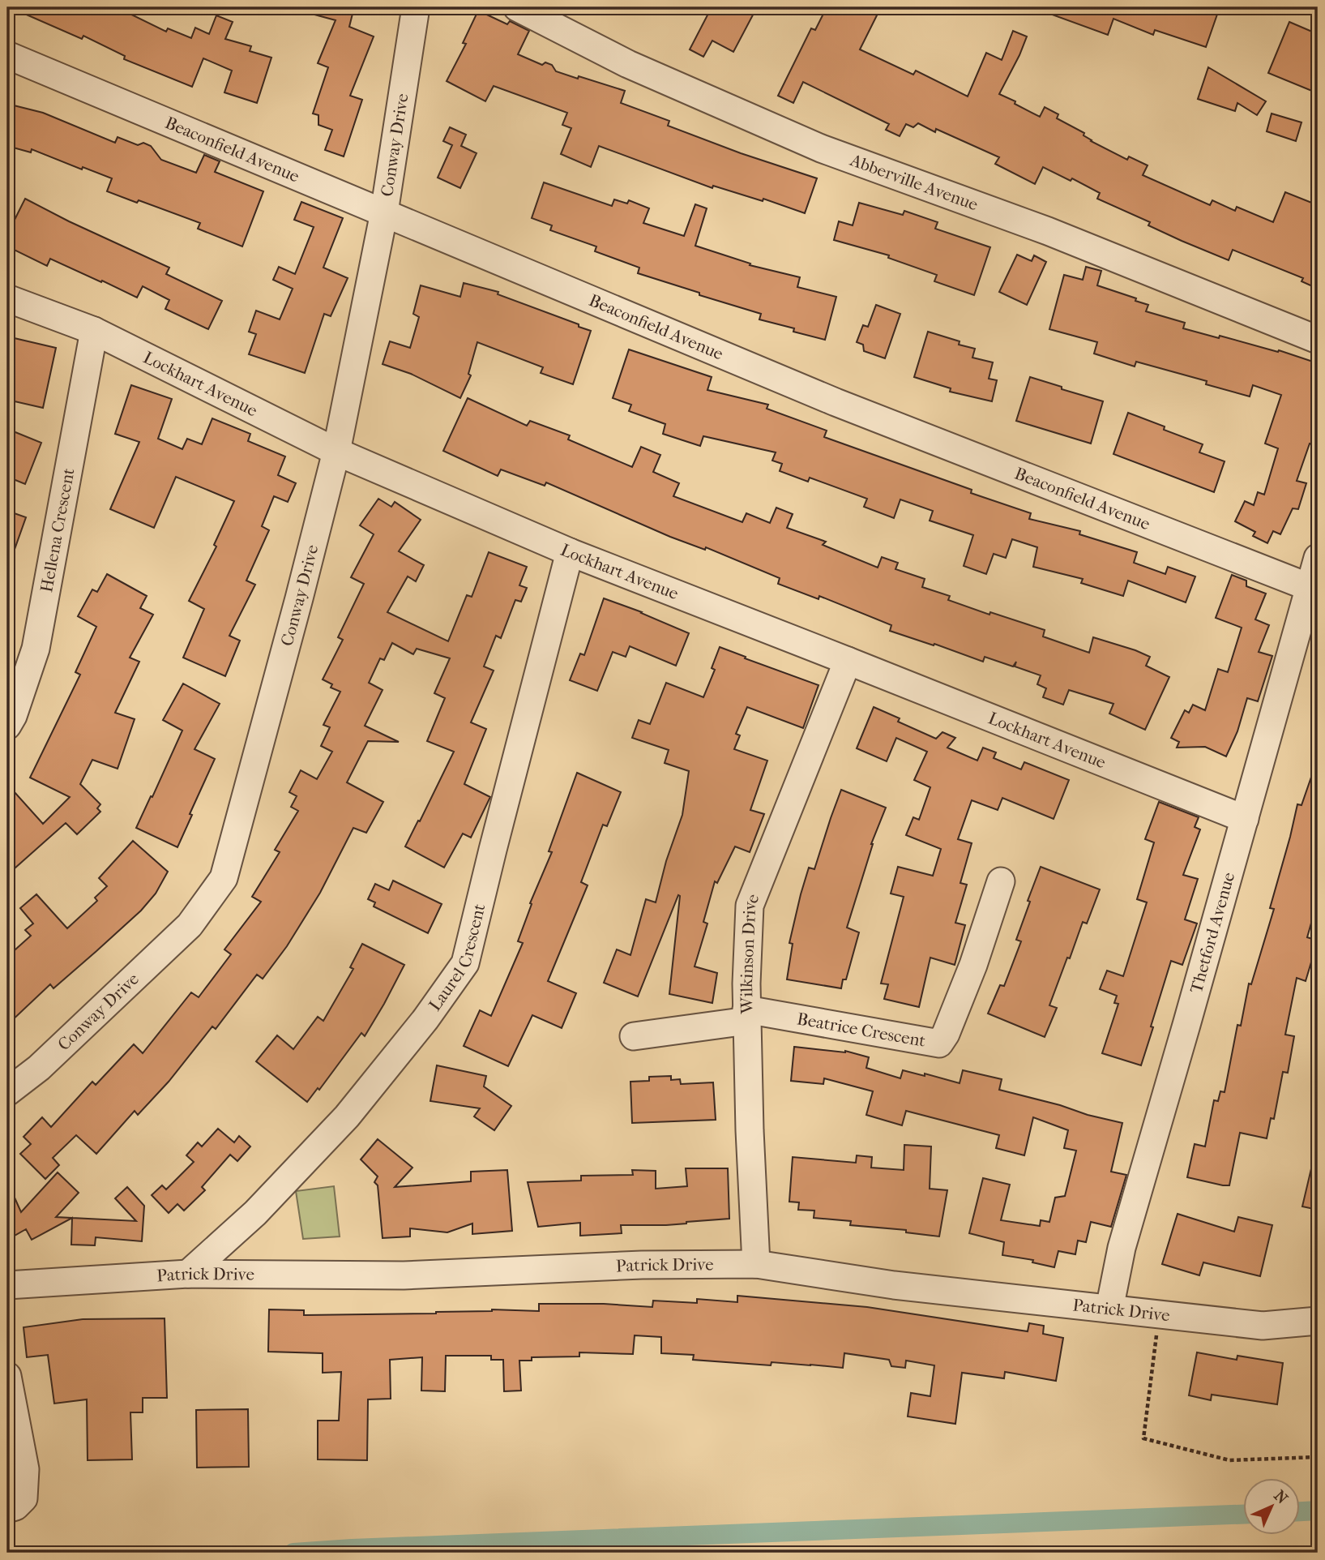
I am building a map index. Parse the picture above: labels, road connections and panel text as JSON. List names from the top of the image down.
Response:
{
  "streets": {
    "street": [
      "Conway Drive",
      "Beaconfield Avenue",
      "Abberville Avenue",
      "Lockhart Avenue",
      "Hellena Crescent",
      "Thetford Avenue",
      "Wilkinson Drive",
      "Laurel Crescent",
      "Beatrice Crescent",
      "Patrick Drive"
    ]
  },
  "crossings": [
    ["Conway Drive", "Beaconfield Avenue"],
    ["Conway Drive", "Lockhart Avenue"],
    ["Beaconfield Avenue", "Thetford Avenue"],
    ["Lockhart Avenue", "Hellena Crescent"],
    ["Lockhart Avenue", "Thetford Avenue"],
    ["Lockhart Avenue", "Wilkinson Drive"],
    ["Lockhart Avenue", "Laurel Crescent"],
    ["Thetford Avenue", "Patrick Drive"],
    ["Wilkinson Drive", "Beatrice Crescent"],
    ["Wilkinson Drive", "Patrick Drive"],
    ["Laurel Crescent", "Patrick Drive"]
  ],
  "north": "top right"
}
